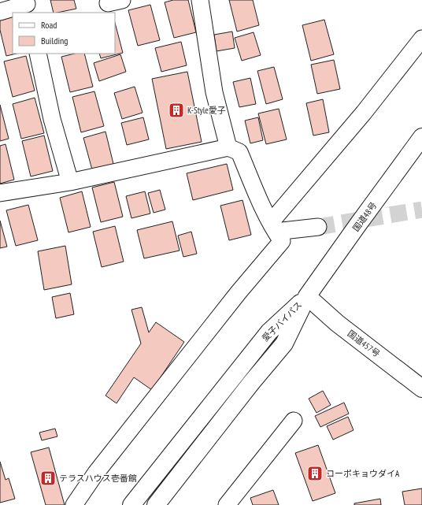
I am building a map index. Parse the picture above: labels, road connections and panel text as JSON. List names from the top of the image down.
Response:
{
  "streets": {
    "highway": ["国道48号", "愛子バイパス", "国道457号"]
  },
  "crossings": [
    ["国道48号", "愛子バイパス"],
    ["国道48号", "国道457号"],
    ["愛子バイパス", "国道457号"]
  ],
  "places": {
    "building": ["K-Style愛子", "コーポキョウダイA", "テラスハウス壱番館"]
  },
  "legend": ["Road", "Building"]
}
